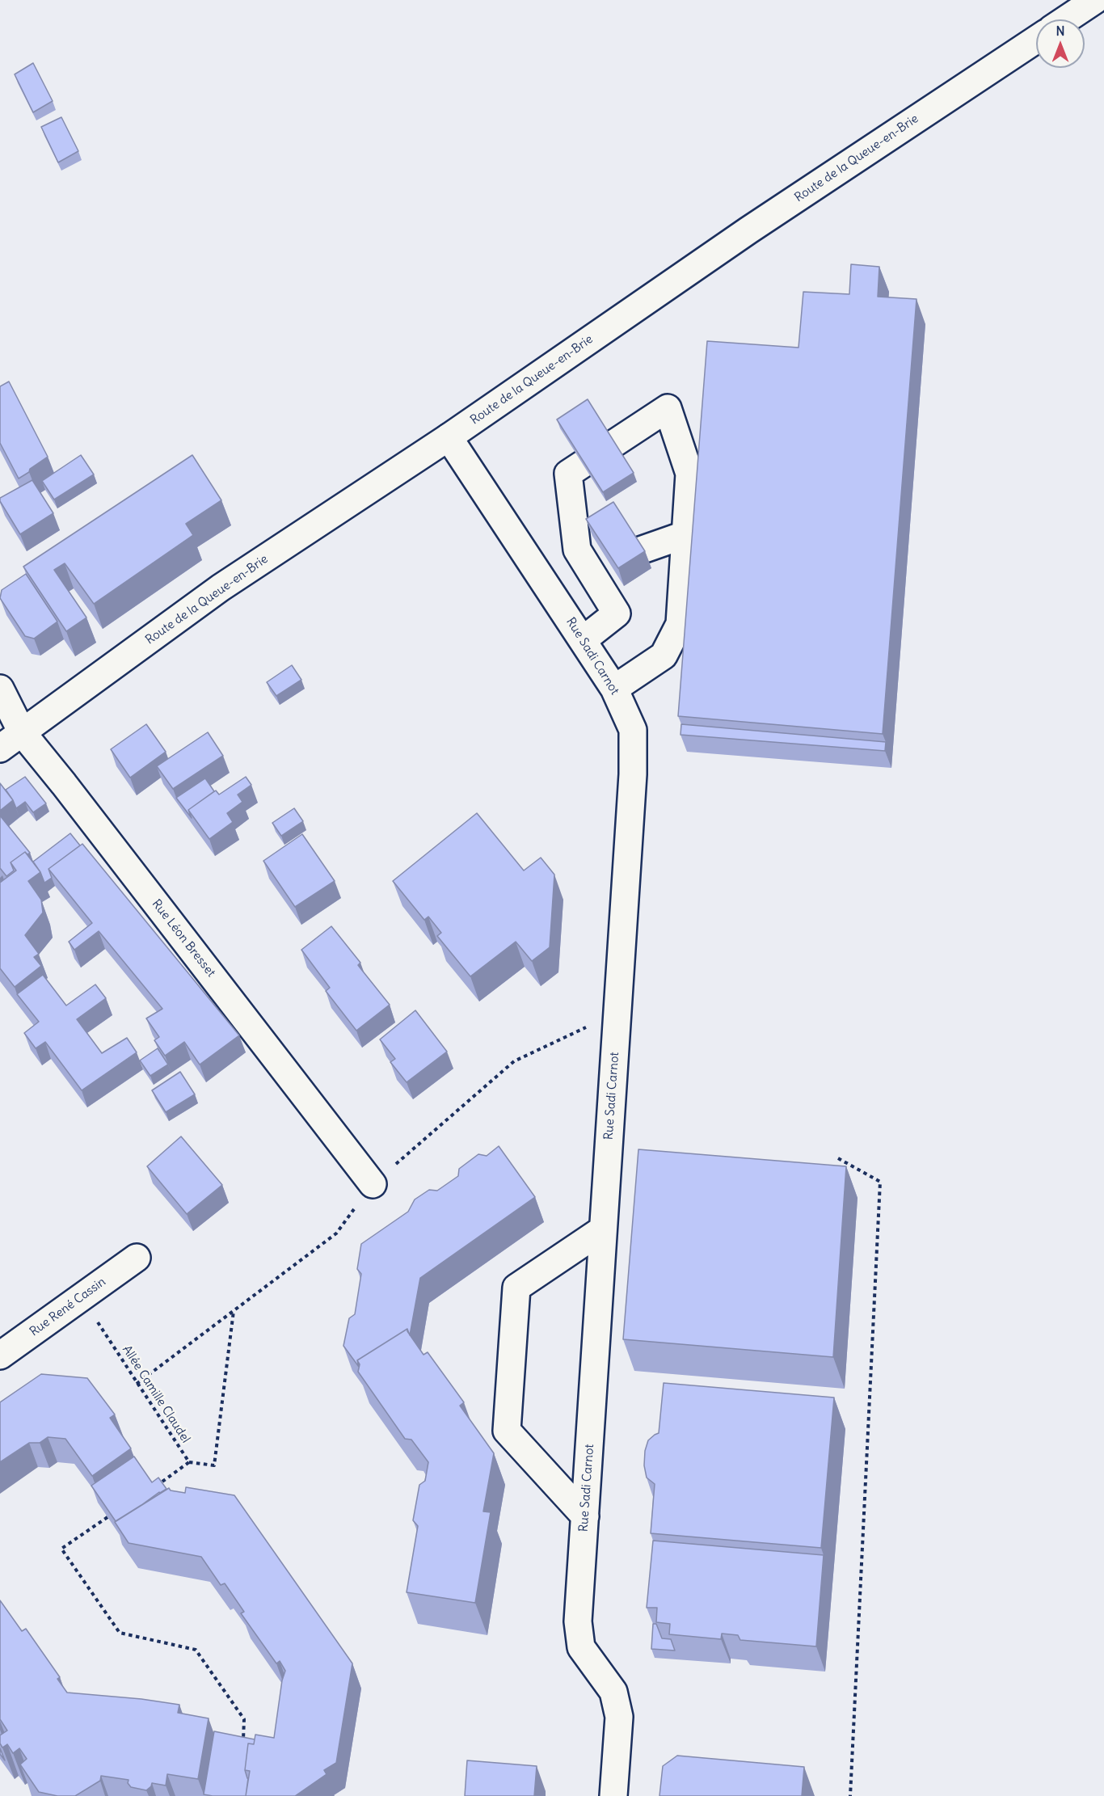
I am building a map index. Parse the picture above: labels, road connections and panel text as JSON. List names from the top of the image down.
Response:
{
  "streets": {
    "street": [
      "Route de la Queue-en-Brie",
      "Rue Sadi Carnot",
      "Rue Léon Bresset",
      "Rue René Cassin"
    ],
    "path": ["Allée Camille Claudel"]
  },
  "crossings": [
    ["Route de la Queue-en-Brie", "Rue Sadi Carnot"],
    ["Route de la Queue-en-Brie", "Rue Léon Bresset"],
    ["Rue René Cassin", "Allée Camille Claudel"]
  ],
  "north": "top"
}
